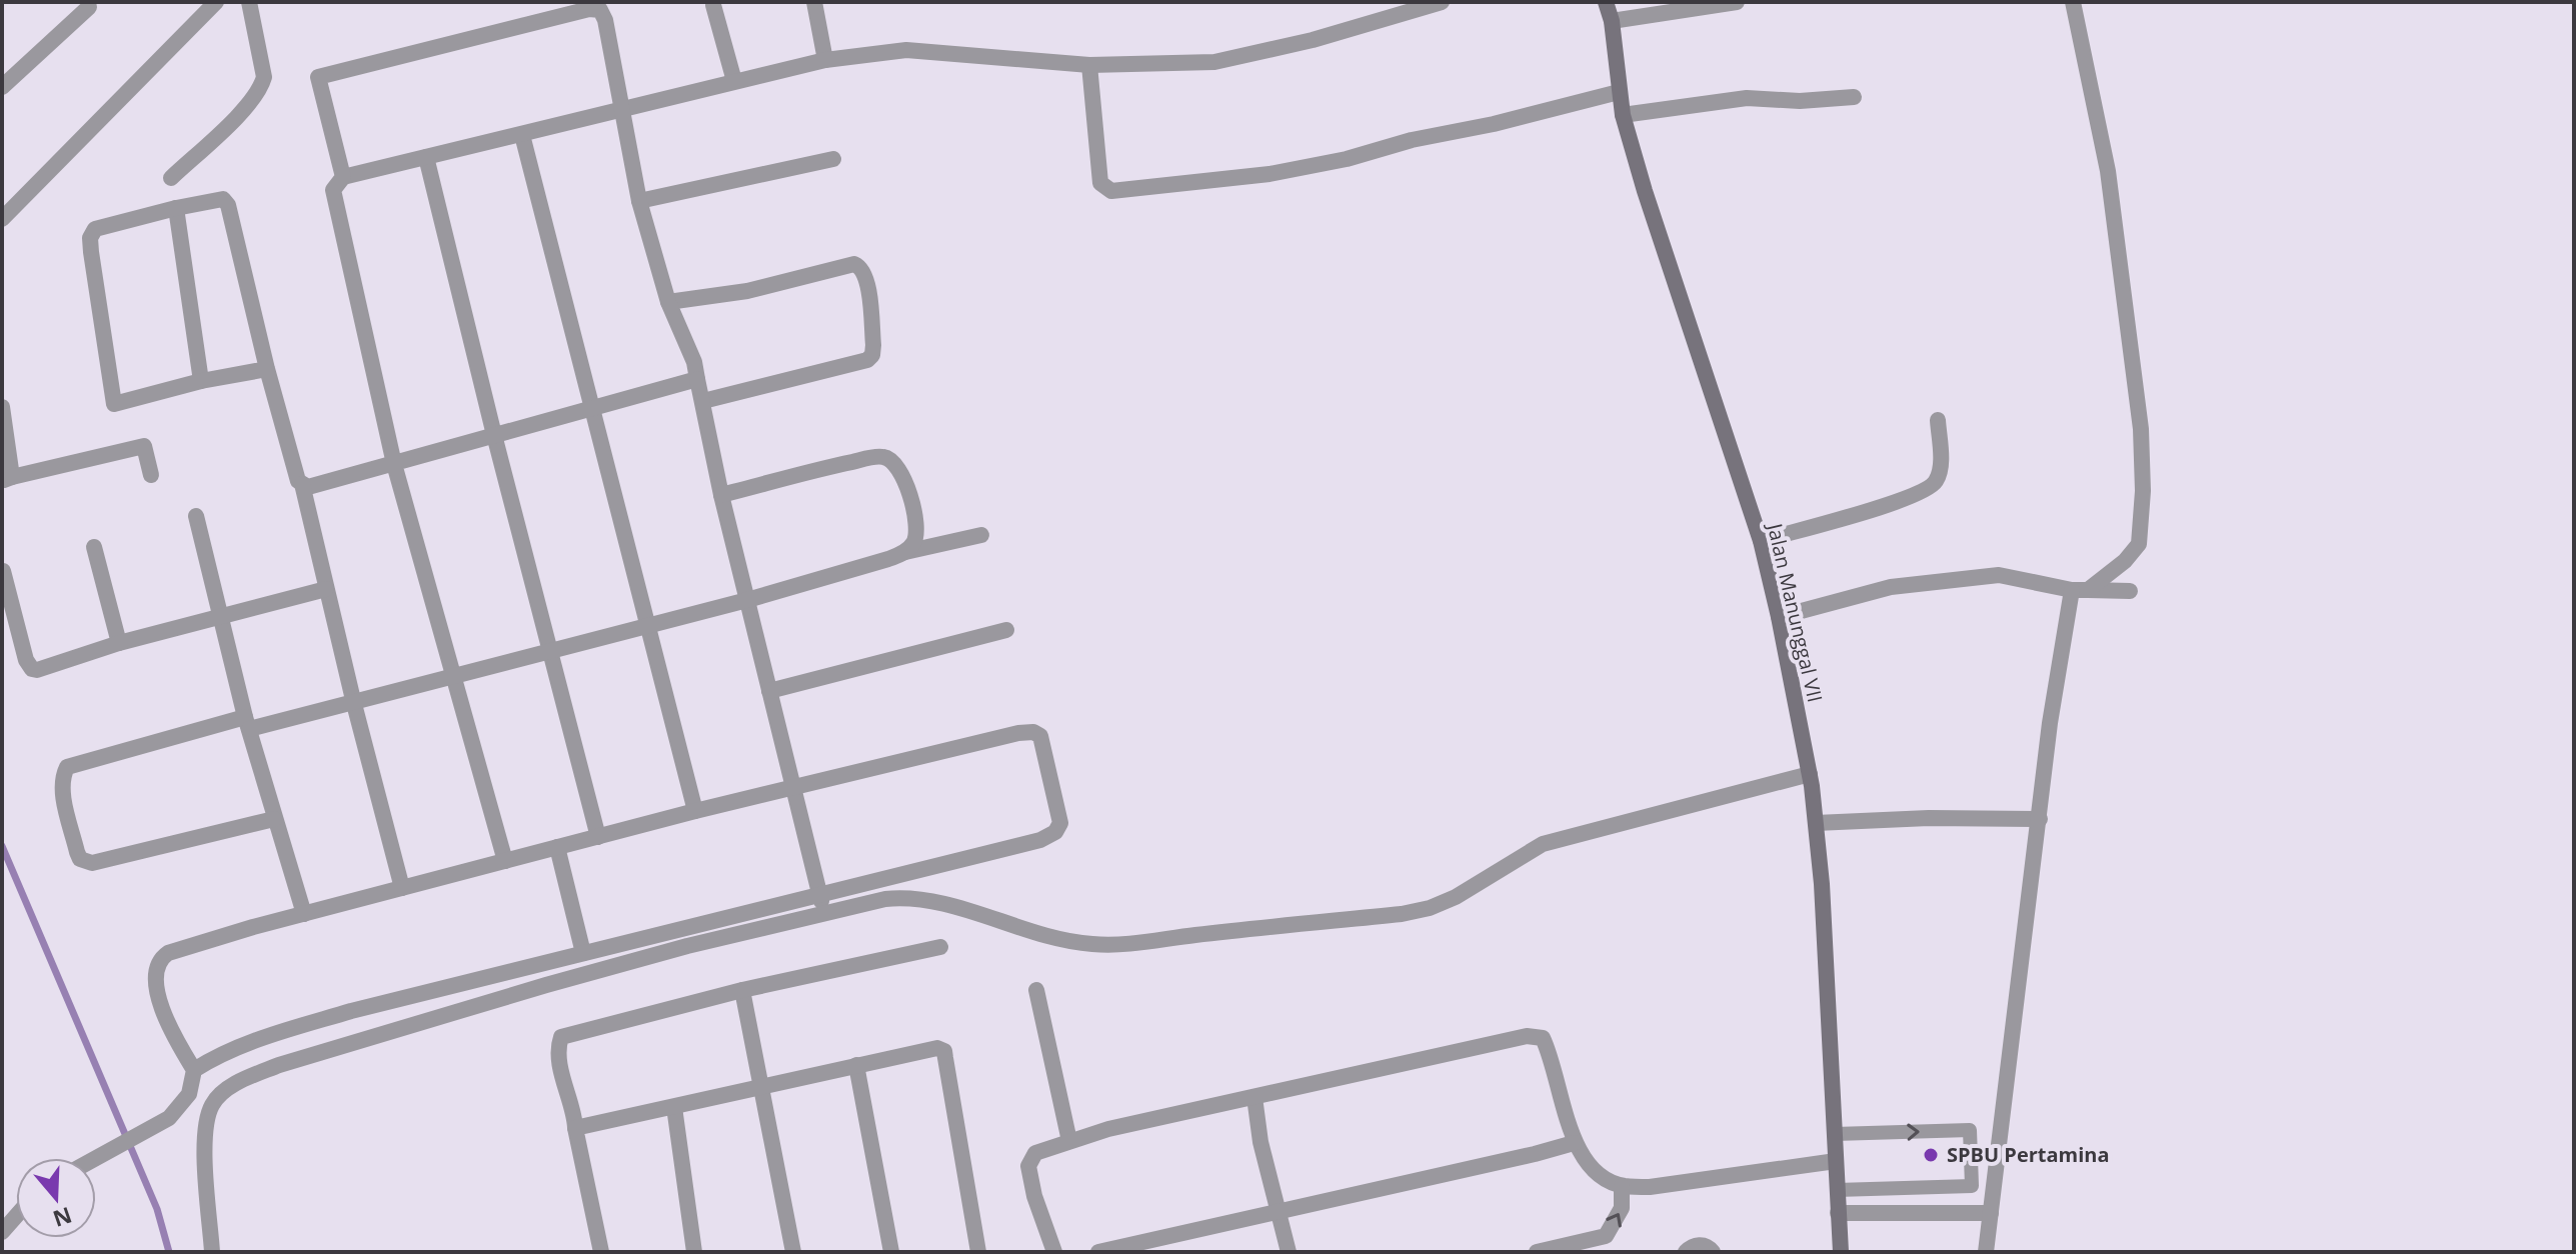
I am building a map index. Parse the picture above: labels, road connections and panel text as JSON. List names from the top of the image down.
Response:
{
  "streets": {
    "street": ["Jalan Manunggal VII"]
  },
  "places": ["SPBU Pertamina"],
  "north": "bottom"
}
